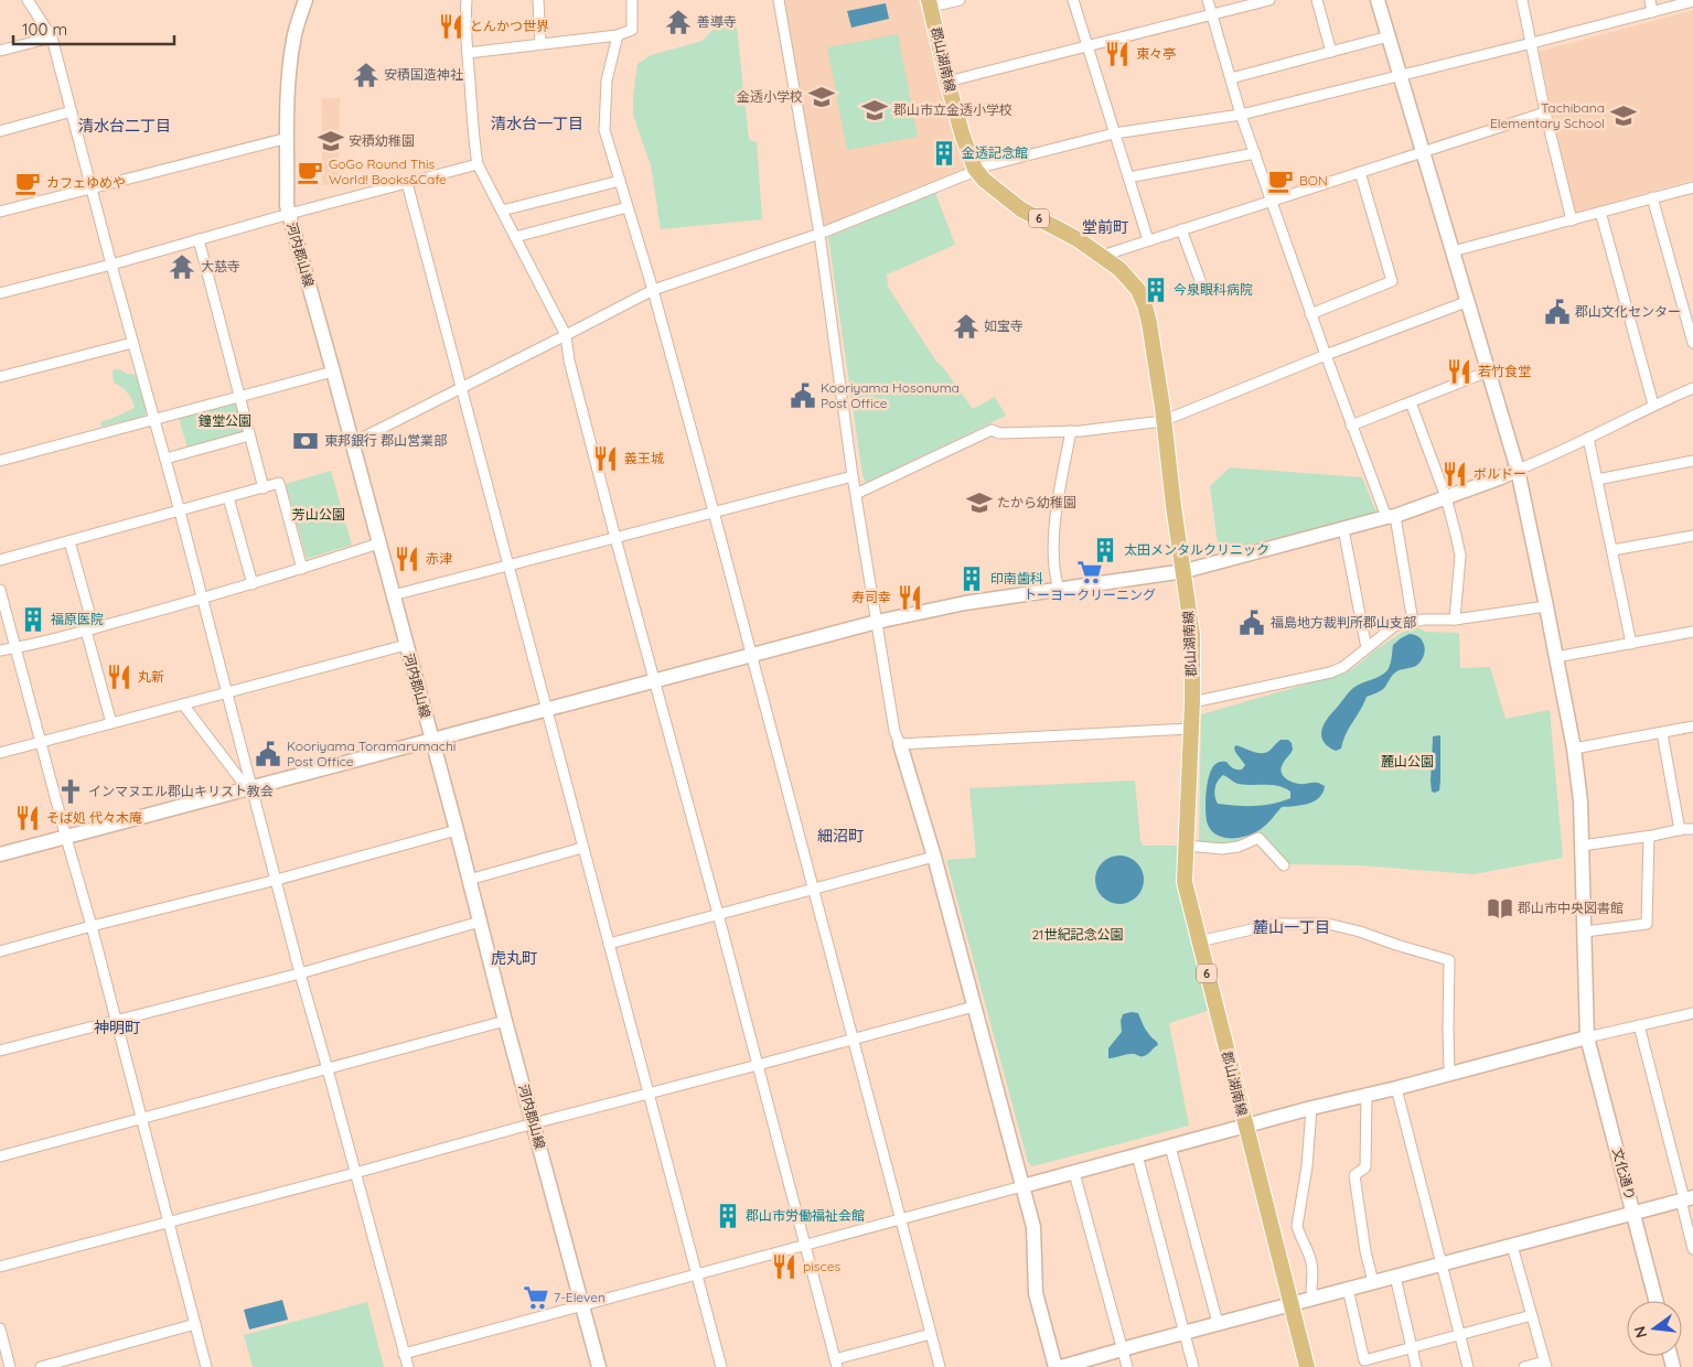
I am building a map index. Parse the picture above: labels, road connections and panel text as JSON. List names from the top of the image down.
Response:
{
  "streets": {
    "main road": ["郡山湖南線", "6"],
    "street": ["河内郡山線", "文化通り"]
  },
  "districts": [
    "清水台一丁目",
    "清水台二丁目",
    "堂前町",
    "細沼町",
    "麓山一丁目",
    "虎丸町",
    "神明町"
  ],
  "parks": [
    "鐘堂公園",
    "芳山公園",
    "麓山公園",
    "21世紀記念公園"
  ],
  "places": {
    "temple": [
      "善導寺",
      "安積国造神社",
      "大慈寺",
      "如宝寺"
    ],
    "restaurant": [
      "とんかつ世界",
      "東々亭",
      "若竹食堂",
      "義王城",
      "ボルドー",
      "赤津",
      "寿司幸",
      "丸新",
      "そば処 代々木庵",
      "pisces"
    ],
    "school or university": [
      "金透小学校",
      "郡山市立金透小学校",
      "Tachibana Elementary School",
      "安積幼稚園",
      "たから幼稚園"
    ],
    "building": [
      "金透記念館",
      "今泉眼科病院",
      "太田メンタルクリニック",
      "印南歯科",
      "福原医院",
      "郡山市労働福祉会館"
    ],
    "cafe": ["GoGo Round This World! Books&Cafe", "BON", "カフェゆめや"],
    "public building": [
      "郡山文化センター",
      "Kooriyama Hosonuma Post Office",
      "福島地方裁判所郡山支部",
      "Kooriyama Toramarumachi Post Office"
    ],
    "bank": ["東邦銀行 郡山営業部"],
    "supermarket": ["トーヨークリーニング", "7-Eleven"],
    "church": ["インマヌエル郡山キリスト教会"],
    "library": ["郡山市中央図書館"]
  },
  "scale_bar": "100 m",
  "north": "left"
}
